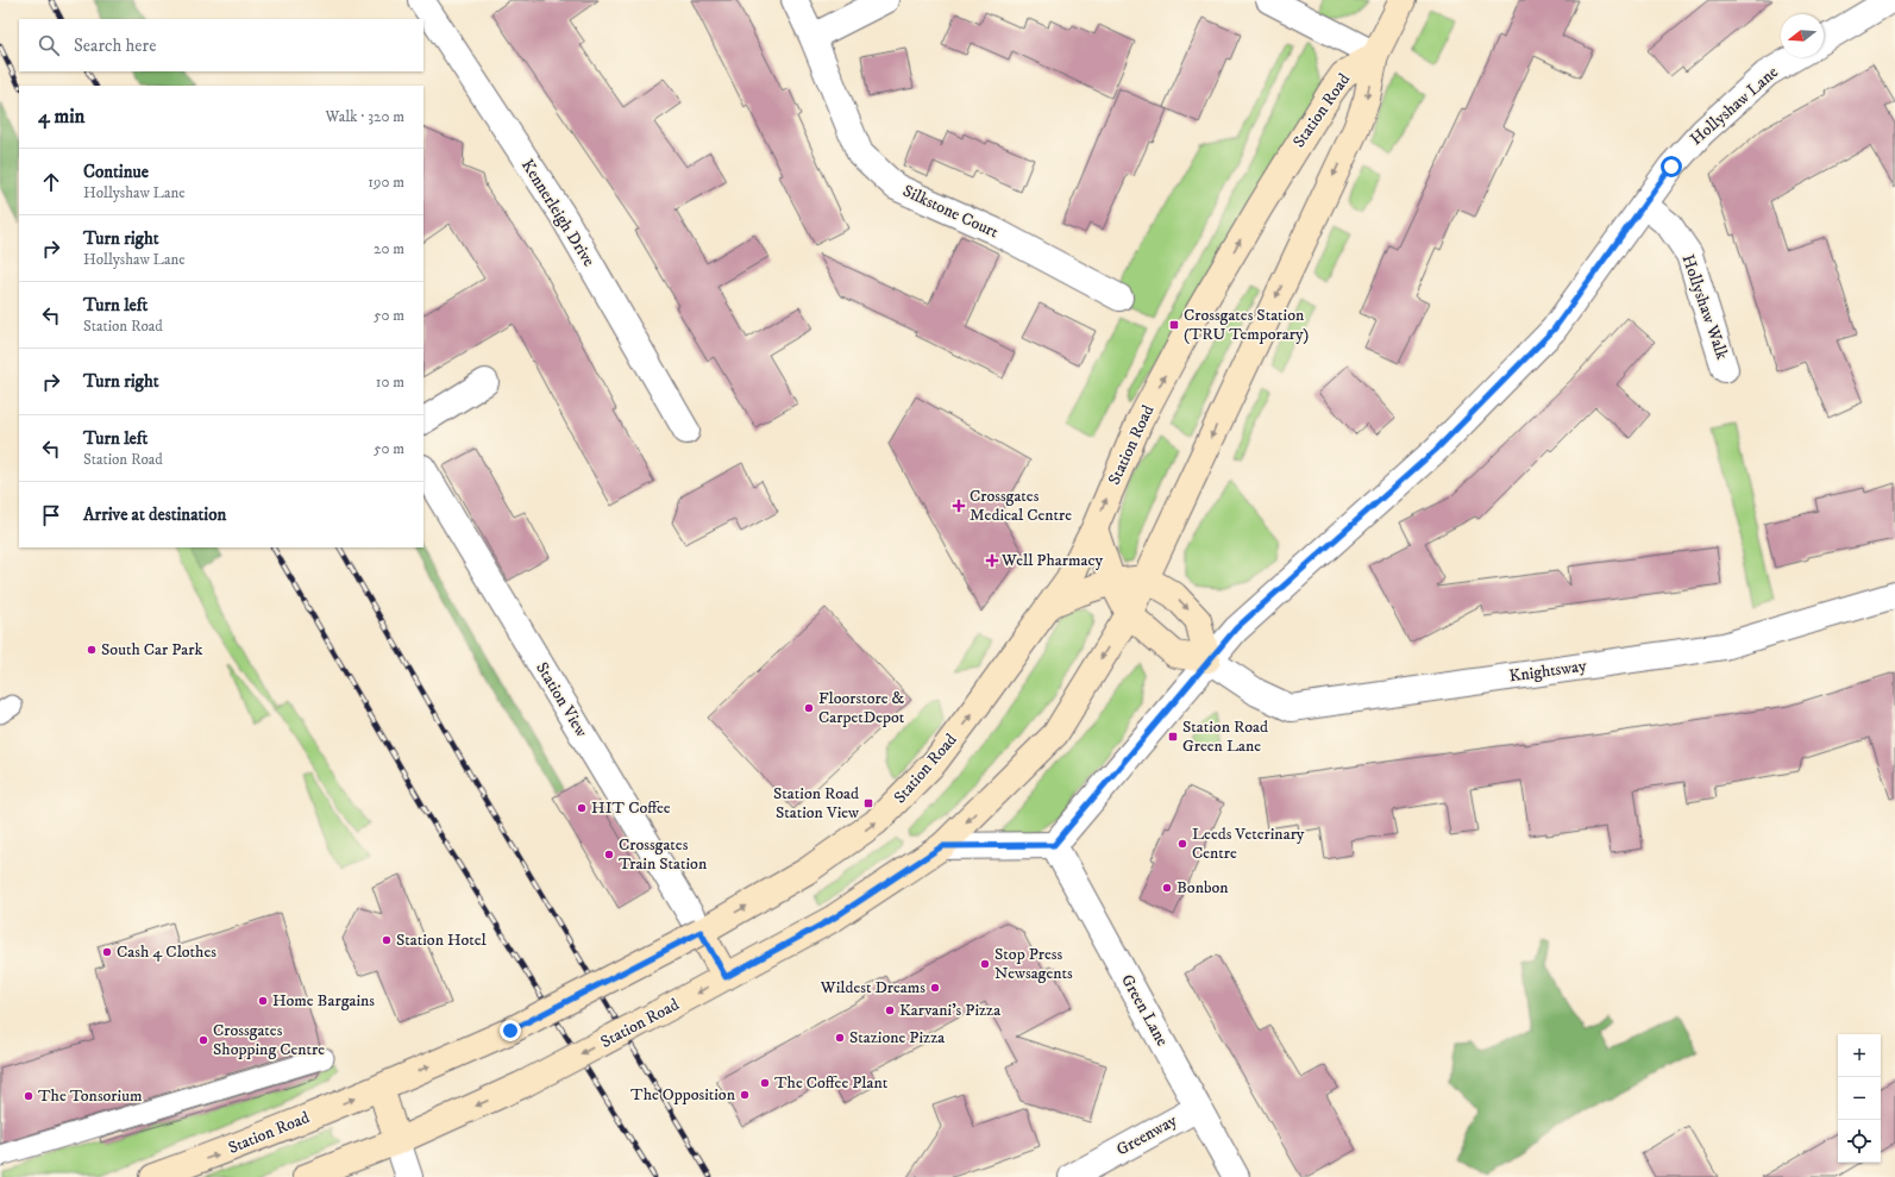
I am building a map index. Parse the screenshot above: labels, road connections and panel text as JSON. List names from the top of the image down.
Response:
{
  "streets": {
    "main road": ["Station Road"],
    "street": [
      "Hollyshaw Lane",
      "Silkstone Court",
      "Kennerleigh Drive",
      "Hollyshaw Walk",
      "Knightsway",
      "Station View",
      "Green Lane",
      "Greenway"
    ]
  },
  "crossings": [
    ["Hollyshaw Lane", "Hollyshaw Walk"],
    ["Hollyshaw Lane", "Knightsway"],
    ["Hollyshaw Lane", "Green Lane"],
    ["Station Road", "Station View"],
    ["Green Lane", "Greenway"]
  ],
  "places": {
    "transit": ["Crossgates Station (TRU Temporary)", "Station Road Green Lane", "Station Road Station View"],
    "health": ["Crossgates Medical Centre", "Well Pharmacy"],
    "other": [
      "South Car Park",
      "Floorstore & CarpetDepot",
      "HIT Coffee",
      "Leeds Veterinary Centre",
      "Crossgates Train Station",
      "Bonbon",
      "Station Hotel",
      "Cash 4 Clothes",
      "Stop Press Newsagents",
      "Wildest Dreams",
      "Home Bargains",
      "Karvani's Pizza",
      "Stazione Pizza",
      "Crossgates Shopping Centre",
      "The Coffee Plant",
      "The Opposition",
      "The Tonsorium"
    ]
  },
  "north": "left",
  "page": {
    "search": "Search here",
    "heading": ["4 min", "Walk · 320 m"],
    "list": [
      ["Continue", "Hollyshaw Lane", "190 m"],
      ["Turn right", "Hollyshaw Lane", "20 m"],
      ["Turn left", "Station Road", "50 m"],
      ["Turn right", "10 m"],
      ["Turn left", "Station Road", "50 m"],
      "Arrive at destination"
    ],
    "map_buttons": ["+", "−"]
  }
}
